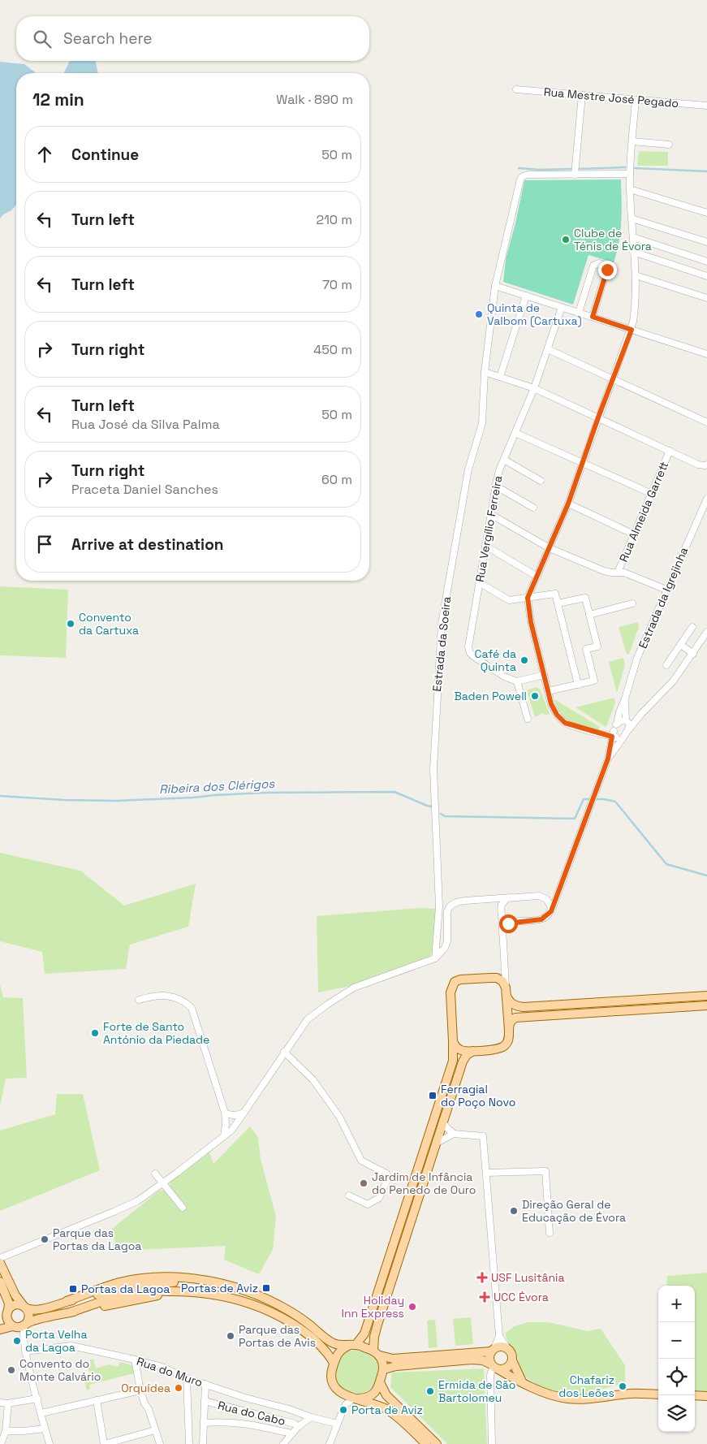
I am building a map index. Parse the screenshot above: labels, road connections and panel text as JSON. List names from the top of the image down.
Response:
{
  "streets": {
    "street": [
      "Rua Mestre José Pegado",
      "Rua Almeida Garrett",
      "Rua Vergílio Ferreira",
      "Estrada da Igrejinha",
      "Estrada da Soeira",
      "Rua do Muro",
      "Rua do Cabo"
    ]
  },
  "water": ["Ribeira dos Clérigos"],
  "places": {
    "other": [
      "Clube de Ténis de Évora",
      "Quinta de Valbom (Cartuxa)",
      "Convento da Cartuxa",
      "Café da Quinta",
      "Baden Powell",
      "Forte de Santo António da Piedade",
      "Jardim de Infância do Penedo de Ouro",
      "Direção Geral de Educação de Évora",
      "Parque das Portas da Lagoa",
      "Holiday Inn Express",
      "Parque das Portas de Avis",
      "Porta Velha da Lagoa",
      "Convento do Monte Calvário",
      "Chafariz dos Leões",
      "Orquídea",
      "Ermida de São Bartolomeu",
      "Porta de Aviz"
    ],
    "transit": ["Ferragial do Poço Novo", "Portas de Aviz", "Portas da Lagoa"],
    "health": ["USF Lusitânia", "UCC Évora"]
  },
  "page": {
    "search": "Search here",
    "heading": ["12 min", "Walk · 890 m"],
    "list": [
      ["Continue", "50 m"],
      ["Turn left", "210 m"],
      ["Turn left", "70 m"],
      ["Turn right", "450 m"],
      ["Turn left", "Rua José da Silva Palma", "50 m"],
      ["Turn right", "Praceta Daniel Sanches", "60 m"],
      "Arrive at destination"
    ],
    "map_buttons": ["+", "−"]
  }
}
